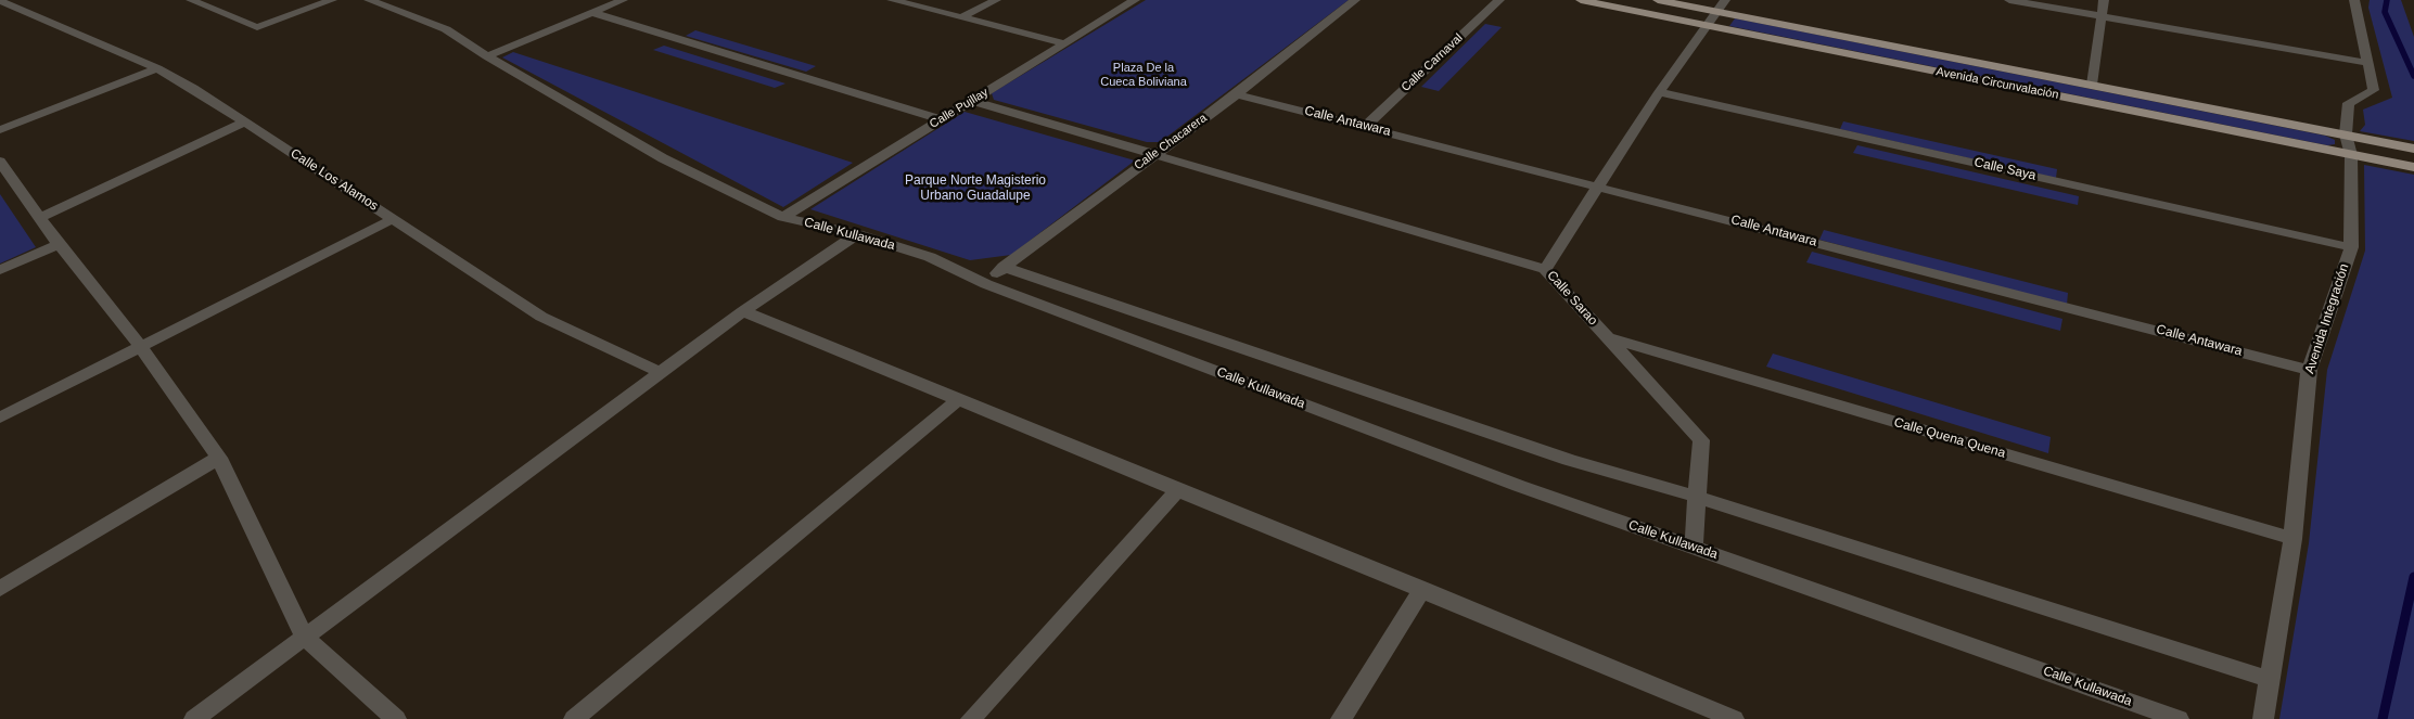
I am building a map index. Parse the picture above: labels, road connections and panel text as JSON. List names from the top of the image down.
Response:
{
  "streets": {
    "main road": ["Avenida Circunvalación"],
    "street": [
      "Calle Carnaval",
      "Calle Pujllay",
      "Calle Antawara",
      "Calle Chacarera",
      "Calle Saya",
      "Calle Los Alamos",
      "Calle Kullawada",
      "Calle Sarao",
      "Avenida Integración",
      "Calle Quena Quena"
    ]
  },
  "crossings": [
    ["Calle Carnaval", "Calle Antawara"],
    ["Avenida Circunvalación", "Calle Sarao"],
    ["Avenida Circunvalación", "Avenida Integración"],
    ["Calle Pujllay", "Calle Kullawada"],
    ["Calle Antawara", "Calle Chacarera"],
    ["Calle Antawara", "Calle Sarao"],
    ["Calle Antawara", "Avenida Integración"],
    ["Calle Chacarera", "Calle Kullawada"],
    ["Calle Saya", "Calle Sarao"],
    ["Calle Saya", "Avenida Integración"],
    ["Calle Kullawada", "Calle Sarao"],
    ["Calle Sarao", "Calle Quena Quena"],
    ["Avenida Integración", "Calle Quena Quena"]
  ],
  "parks": ["Plaza De la Cueca Boliviana", "Parque Norte Magisterio Urbano Guadalupe"]
}
